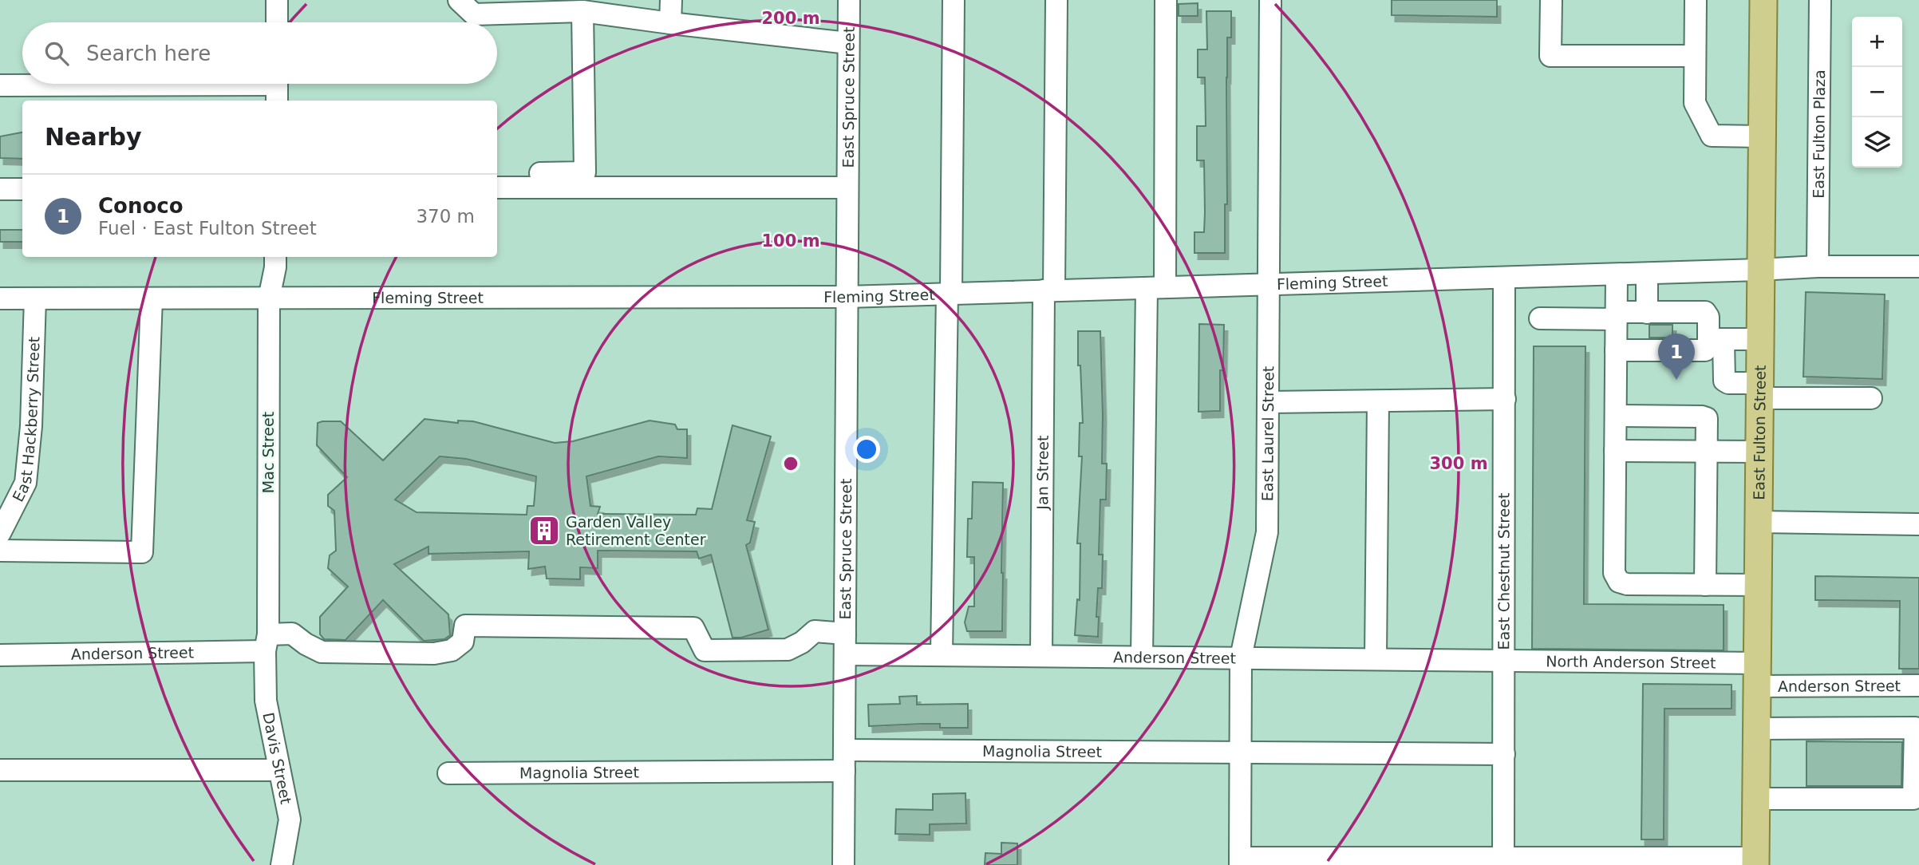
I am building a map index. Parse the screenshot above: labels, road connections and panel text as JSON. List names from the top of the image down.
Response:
{
  "streets": {
    "main road": ["East Fulton Street"],
    "street": [
      "East Spruce Street",
      "East Fulton Plaza",
      "Fleming Street",
      "East Hackberry Street",
      "East Laurel Street",
      "Mac Street",
      "Jan Street",
      "East Chestnut Street",
      "Anderson Street",
      "North Anderson Street",
      "Magnolia Street",
      "Davis Street"
    ]
  },
  "crossings": [
    ["East Spruce Street", "Fleming Street"],
    ["East Spruce Street", "Anderson Street"],
    ["East Spruce Street", "Magnolia Street"],
    ["East Fulton Plaza", "Fleming Street"],
    ["Fleming Street", "East Hackberry Street"],
    ["Fleming Street", "East Fulton Street"],
    ["Fleming Street", "East Laurel Street"],
    ["Fleming Street", "Mac Street"],
    ["Fleming Street", "Jan Street"],
    ["Fleming Street", "East Chestnut Street"],
    ["East Fulton Street", "Anderson Street"],
    ["East Fulton Street", "North Anderson Street"],
    ["East Laurel Street", "Anderson Street"],
    ["East Laurel Street", "Magnolia Street"],
    ["Mac Street", "Anderson Street"],
    ["Mac Street", "Davis Street"],
    ["Jan Street", "Anderson Street"],
    ["East Chestnut Street", "Anderson Street"],
    ["East Chestnut Street", "North Anderson Street"],
    ["East Chestnut Street", "Magnolia Street"],
    ["Anderson Street", "North Anderson Street"],
    ["Anderson Street", "Davis Street"]
  ],
  "places": {
    "building": ["Garden Valley Retirement Center"]
  },
  "page": {
    "map_buttons": ["+", "−"],
    "search": "Search here",
    "heading": "Nearby",
    "list": [
      {
        "mark": "1",
        "name": "Conoco",
        "note": "Fuel · East Fulton Street",
        "value": "370 m"
      }
    ],
    "pins": "1"
  },
  "rings": ["200 m", "100 m", "300 m"]
}
